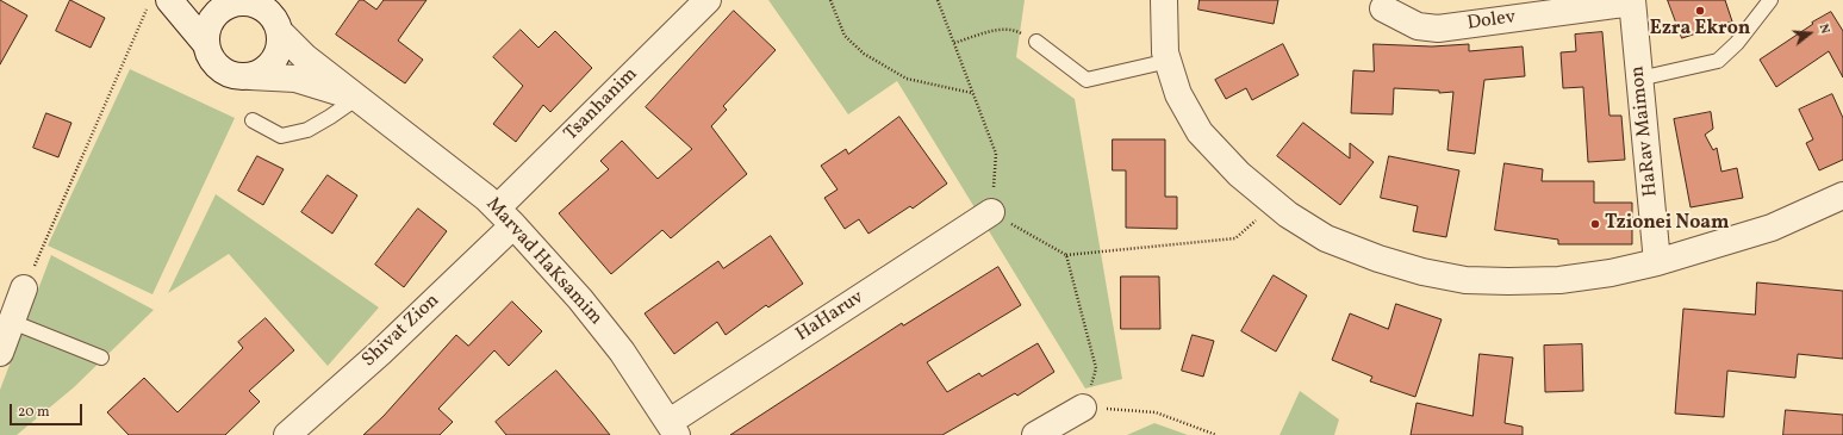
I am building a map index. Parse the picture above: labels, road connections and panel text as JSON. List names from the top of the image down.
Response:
{
  "streets": {
    "street": [
      "Dolev",
      "Tsanhanim",
      "HaRav Maimon",
      "Marvad HaKsamim",
      "HaHaruv",
      "Shivat Zion"
    ]
  },
  "crossings": [
    ["Dolev", "HaRav Maimon"],
    ["Tsanhanim", "Marvad HaKsamim"],
    ["Tsanhanim", "Shivat Zion"],
    ["Marvad HaKsamim", "HaHaruv"],
    ["Marvad HaKsamim", "Shivat Zion"]
  ],
  "places": ["Ezra Ekron", "Tzionei Noam"],
  "scale_bar": "20 m",
  "north": "right"
}
